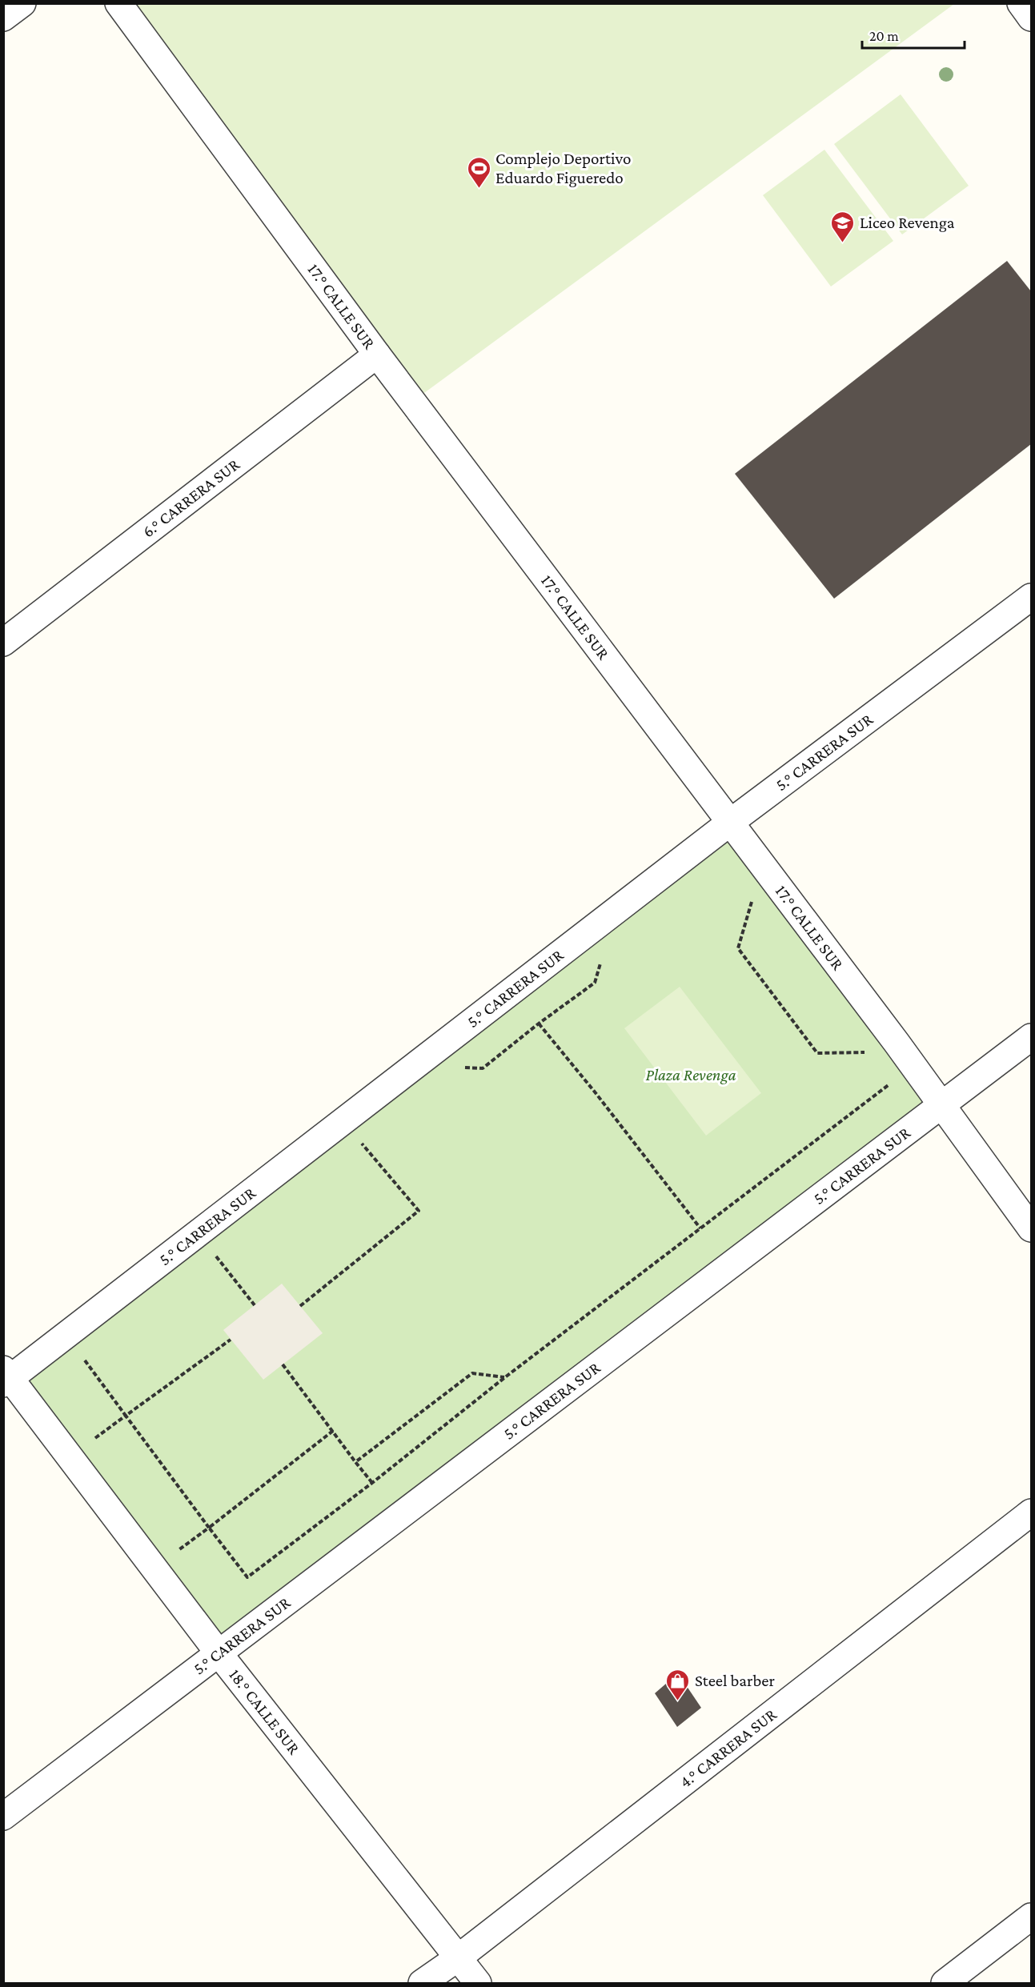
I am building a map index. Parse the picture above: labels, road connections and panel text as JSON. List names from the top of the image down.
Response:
{
  "streets": {
    "street": [
      "17.° CALLE SUR",
      "6.° CARRERA SUR",
      "5.° CARRERA SUR",
      "18.° CALLE SUR",
      "4.° CARRERA SUR"
    ]
  },
  "crossings": [
    ["17.° CALLE SUR", "6.° CARRERA SUR"],
    ["17.° CALLE SUR", "5.° CARRERA SUR"],
    ["5.° CARRERA SUR", "18.° CALLE SUR"],
    ["18.° CALLE SUR", "4.° CARRERA SUR"]
  ],
  "parks": ["Plaza Revenga"],
  "places": {
    "sports": ["Complejo Deportivo Eduardo Figueredo"],
    "school or university": ["Liceo Revenga"],
    "shop": ["Steel barber"]
  },
  "scale_bar": "20 m"
}
